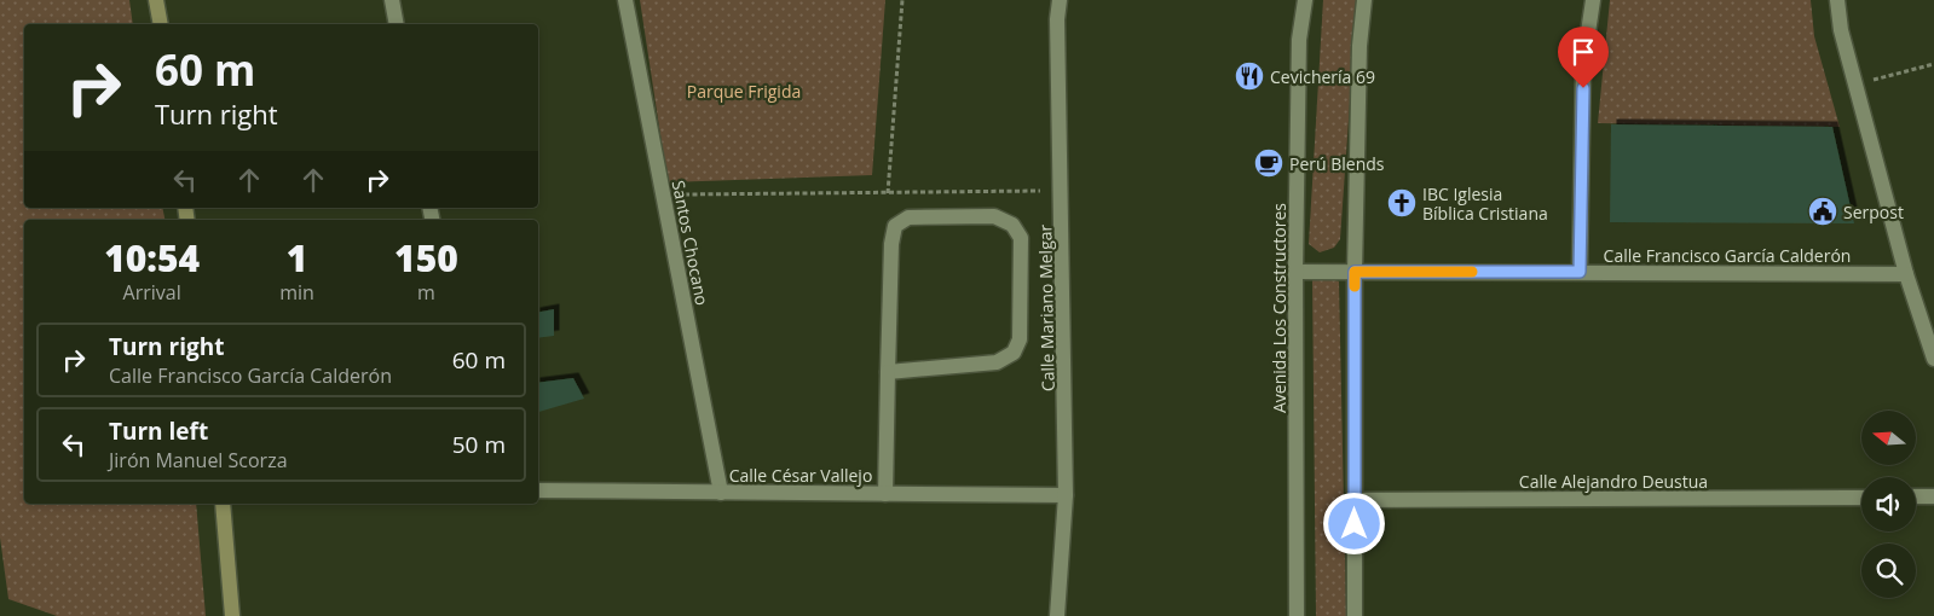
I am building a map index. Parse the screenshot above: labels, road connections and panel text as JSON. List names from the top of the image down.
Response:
{
  "streets": {
    "street": [
      "Santos Chocano",
      "Calle Francisco García Calderón",
      "Calle Mariano Melgar",
      "Avenida Los Constructores",
      "Calle César Vallejo",
      "Calle Alejandro Deustua"
    ]
  },
  "crossings": [
    ["Santos Chocano", "Calle César Vallejo"],
    ["Calle Francisco García Calderón", "Avenida Los Constructores"],
    ["Calle Mariano Melgar", "Calle César Vallejo"]
  ],
  "parks": ["Parque Frigida"],
  "places": {
    "restaurant": ["Cevichería 69"],
    "cafe": ["Perú Blends"],
    "church": ["IBC Iglesia Bíblica Cristiana"],
    "public building": ["Serpost"]
  },
  "north": "left",
  "page": {
    "turn": ["60 m", "Turn right"],
    "eta": [
      "10:54",
      "Arrival",
      "1",
      "min",
      "150",
      "m"
    ],
    "list": [
      {
        "name": "Turn right",
        "note": "Calle Francisco García Calderón",
        "value": "60 m"
      },
      {
        "name": "Turn left",
        "note": "Jirón Manuel Scorza",
        "value": "50 m"
      }
    ]
  }
}
